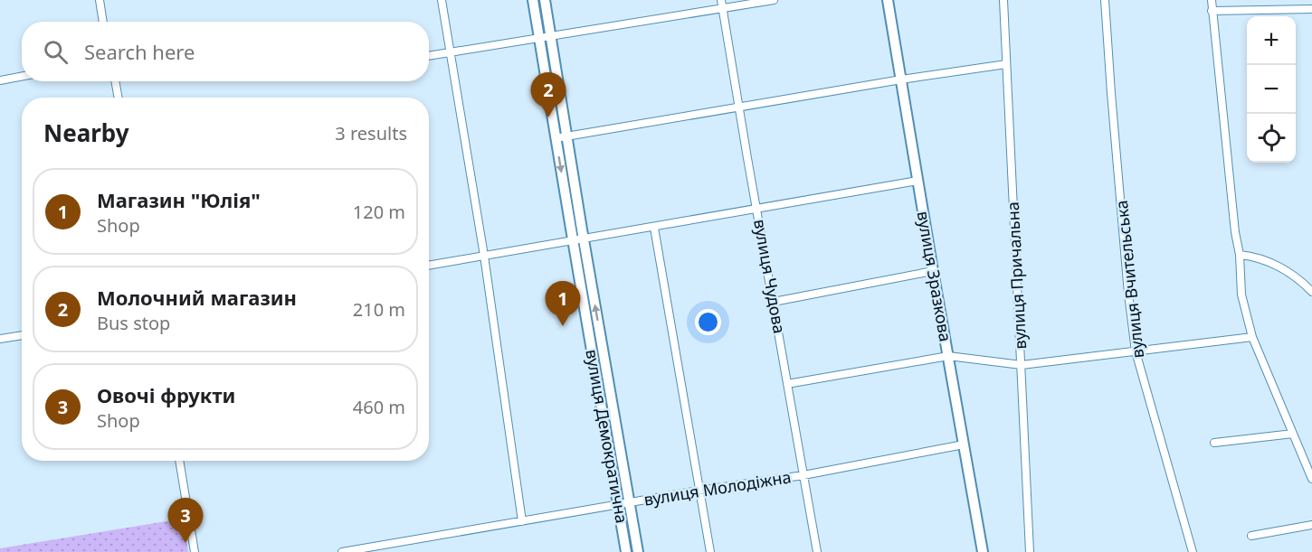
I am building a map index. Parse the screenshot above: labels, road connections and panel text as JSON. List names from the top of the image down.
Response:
{
  "streets": {
    "street": [
      "вулиця Причальна",
      "вулиця Чудова",
      "вулиця Зразкова",
      "вулиця Вчительська",
      "вулиця Демократична",
      "вулиця Молодіжна"
    ]
  },
  "crossings": [
    ["вулиця Чудова", "вулиця Молодіжна"],
    ["вулиця Зразкова", "вулиця Молодіжна"],
    ["вулиця Демократична", "вулиця Молодіжна"]
  ],
  "page": {
    "map_buttons": ["+", "−"],
    "search": "Search here",
    "pins": ["2", "1", "3"],
    "heading": ["Nearby", "3 results"],
    "list": [
      {
        "mark": "1",
        "name": "Магазин \"Юлія\"",
        "note": "Shop",
        "value": "120 m"
      },
      {
        "mark": "2",
        "name": "Молочний магазин",
        "note": "Bus stop",
        "value": "210 m"
      },
      {
        "mark": "3",
        "name": "Овочі фрукти",
        "note": "Shop",
        "value": "460 m"
      }
    ]
  }
}
